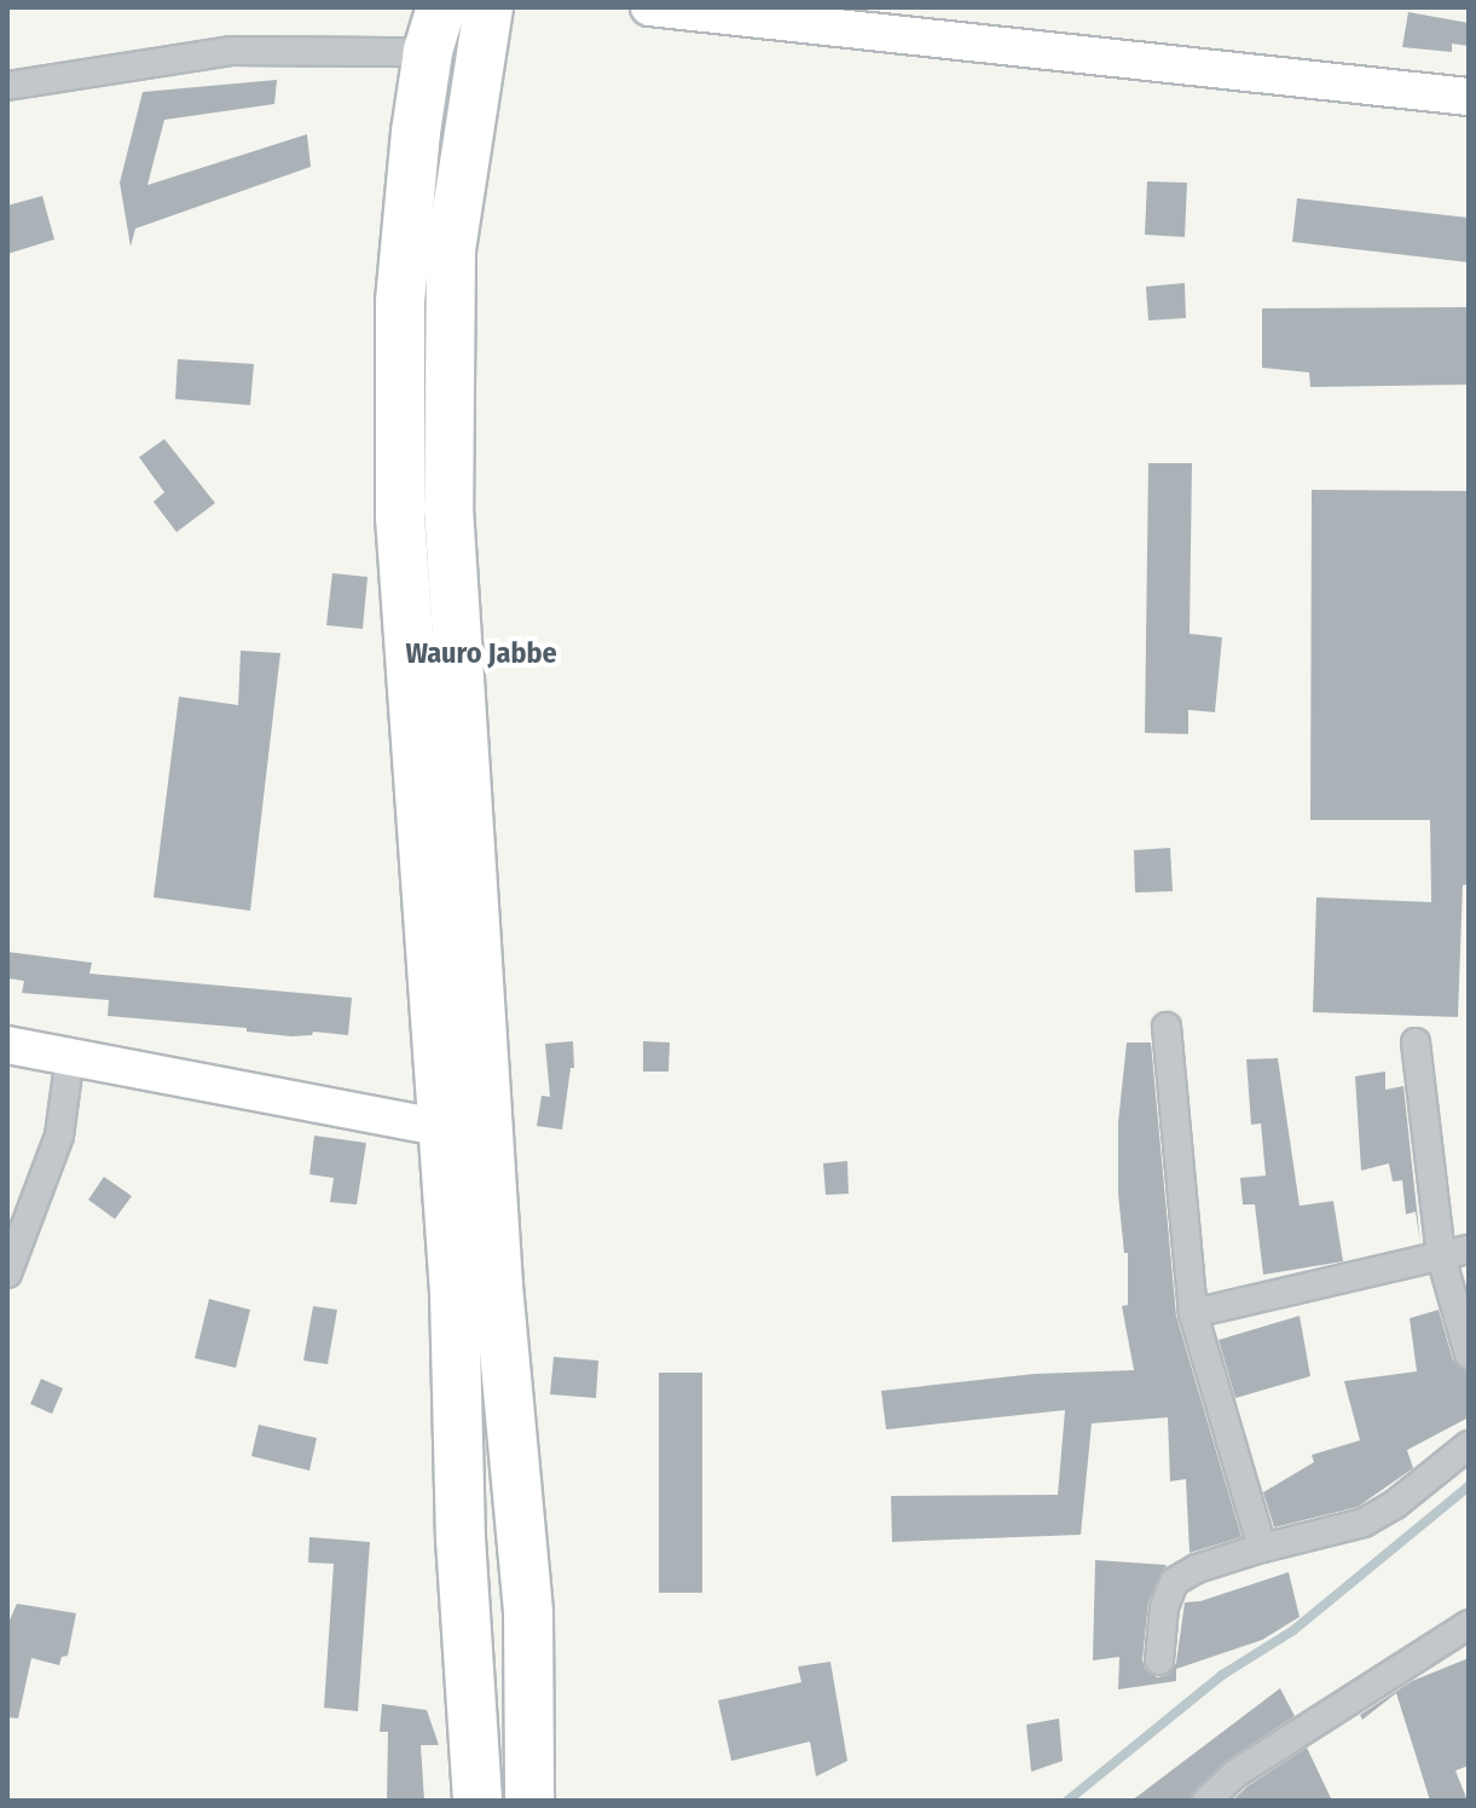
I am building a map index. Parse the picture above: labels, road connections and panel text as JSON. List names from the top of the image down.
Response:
{
  "districts": ["Wauro Jabbe"]
}
